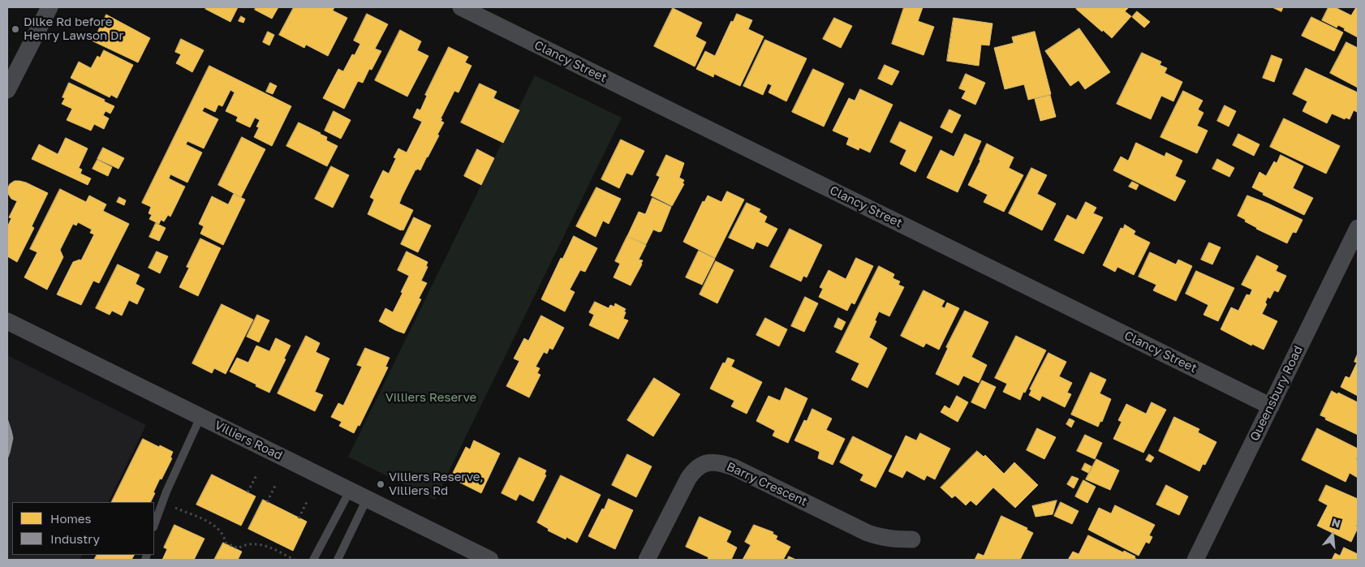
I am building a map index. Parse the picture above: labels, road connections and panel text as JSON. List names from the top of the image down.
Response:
{
  "streets": {
    "street": [
      "Clancy Street",
      "Queensbury Road",
      "Villiers Road",
      "Barry Crescent"
    ]
  },
  "crossings": [
    ["Clancy Street", "Queensbury Road"]
  ],
  "parks": ["Villiers Reserve"],
  "places": ["Dilke Rd before Henry Lawson Dr", "Villiers Reserve, Villiers Rd"],
  "legend": ["Homes", "Industry"],
  "north": "top"
}
